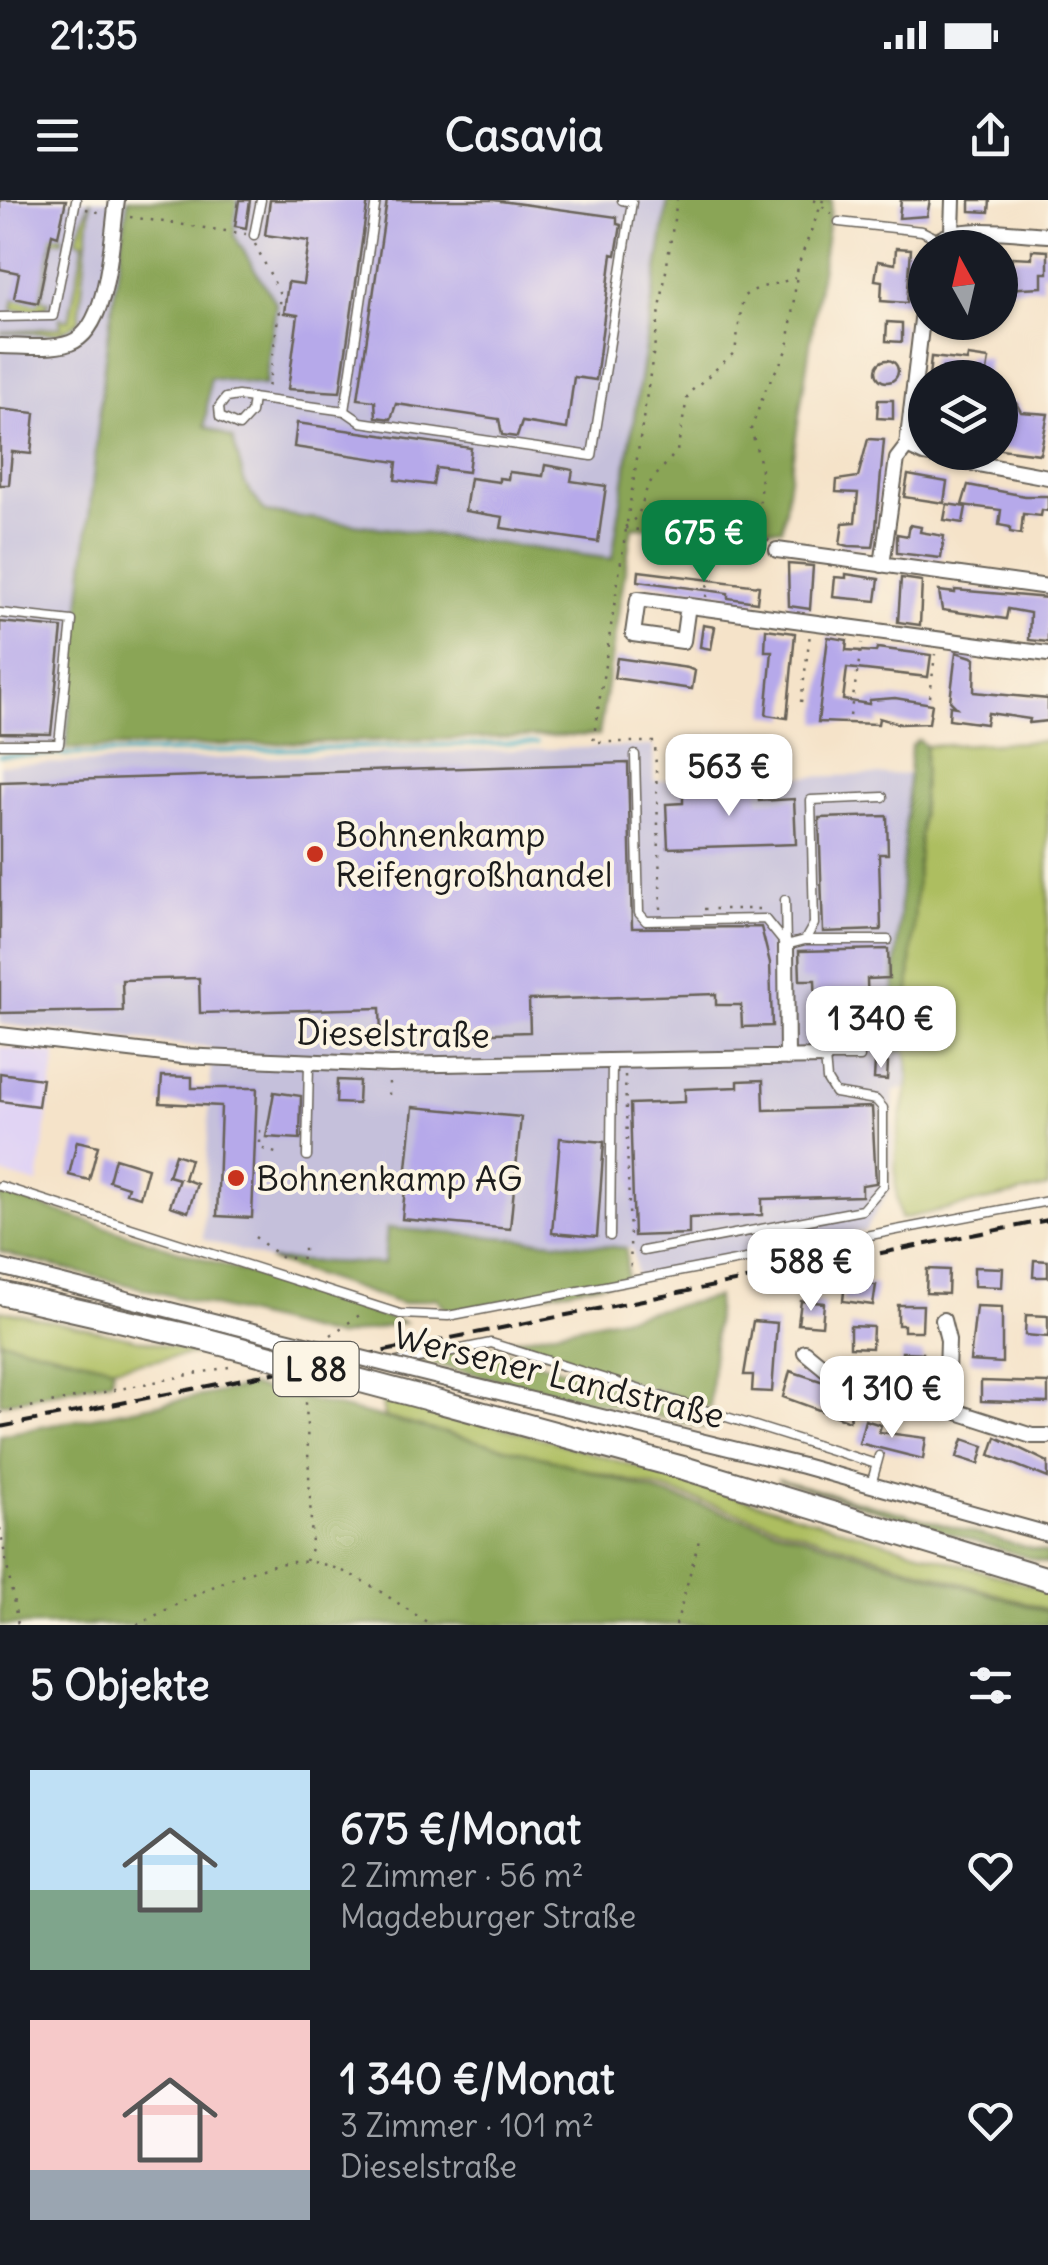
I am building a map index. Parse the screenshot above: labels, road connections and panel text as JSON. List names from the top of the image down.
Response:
{
  "streets": {
    "highway": ["L 88"],
    "street": ["Dieselstraße", "Wersener Landstraße"]
  },
  "places": ["Bohnenkamp Reifengroßhandel", "Bohnenkamp AG"],
  "north": "top",
  "page": {
    "status": "21:35",
    "header": "Casavia",
    "price": [
      "675 €",
      "563 €",
      "1 340 €",
      "588 €",
      "1 310 €"
    ],
    "heading": "5 Objekte",
    "list": [
      {
        "name": "675 €/Monat",
        "note": "2 Zimmer · 56 m² · Magdeburger Straße"
      },
      {
        "name": "1 340 €/Monat",
        "note": "3 Zimmer · 101 m² · Dieselstraße"
      }
    ]
  }
}
